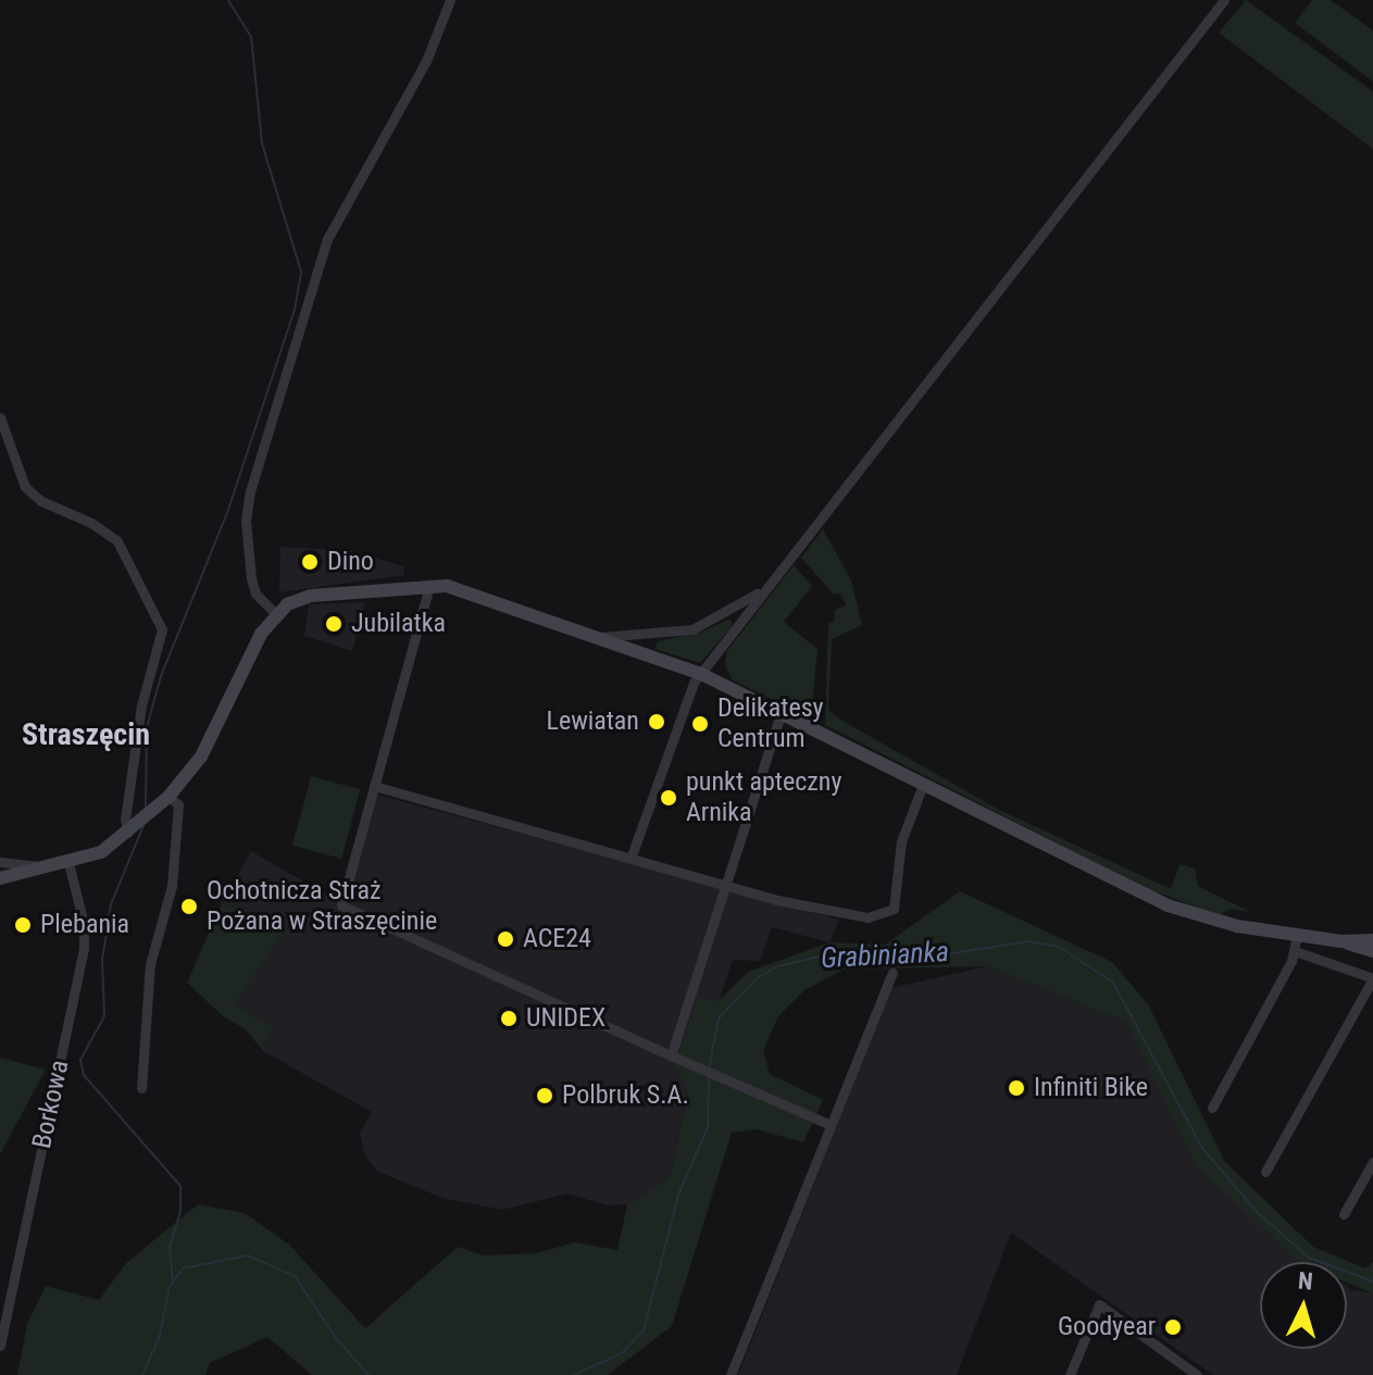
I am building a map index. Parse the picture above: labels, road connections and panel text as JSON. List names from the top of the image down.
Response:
{
  "streets": {
    "street": ["Borkowa"]
  },
  "districts": ["Straszęcin"],
  "water": ["Grabinianka"],
  "places": [
    "Dino",
    "Jubilatka",
    "Lewiatan",
    "Delikatesy Centrum",
    "punkt apteczny Arnika",
    "Ochotnicza Straż Pożana w Straszęcinie",
    "Plebania",
    "ACE24",
    "UNIDEX",
    "Infiniti Bike",
    "Polbruk S.A.",
    "Goodyear"
  ],
  "north": "top"
}
